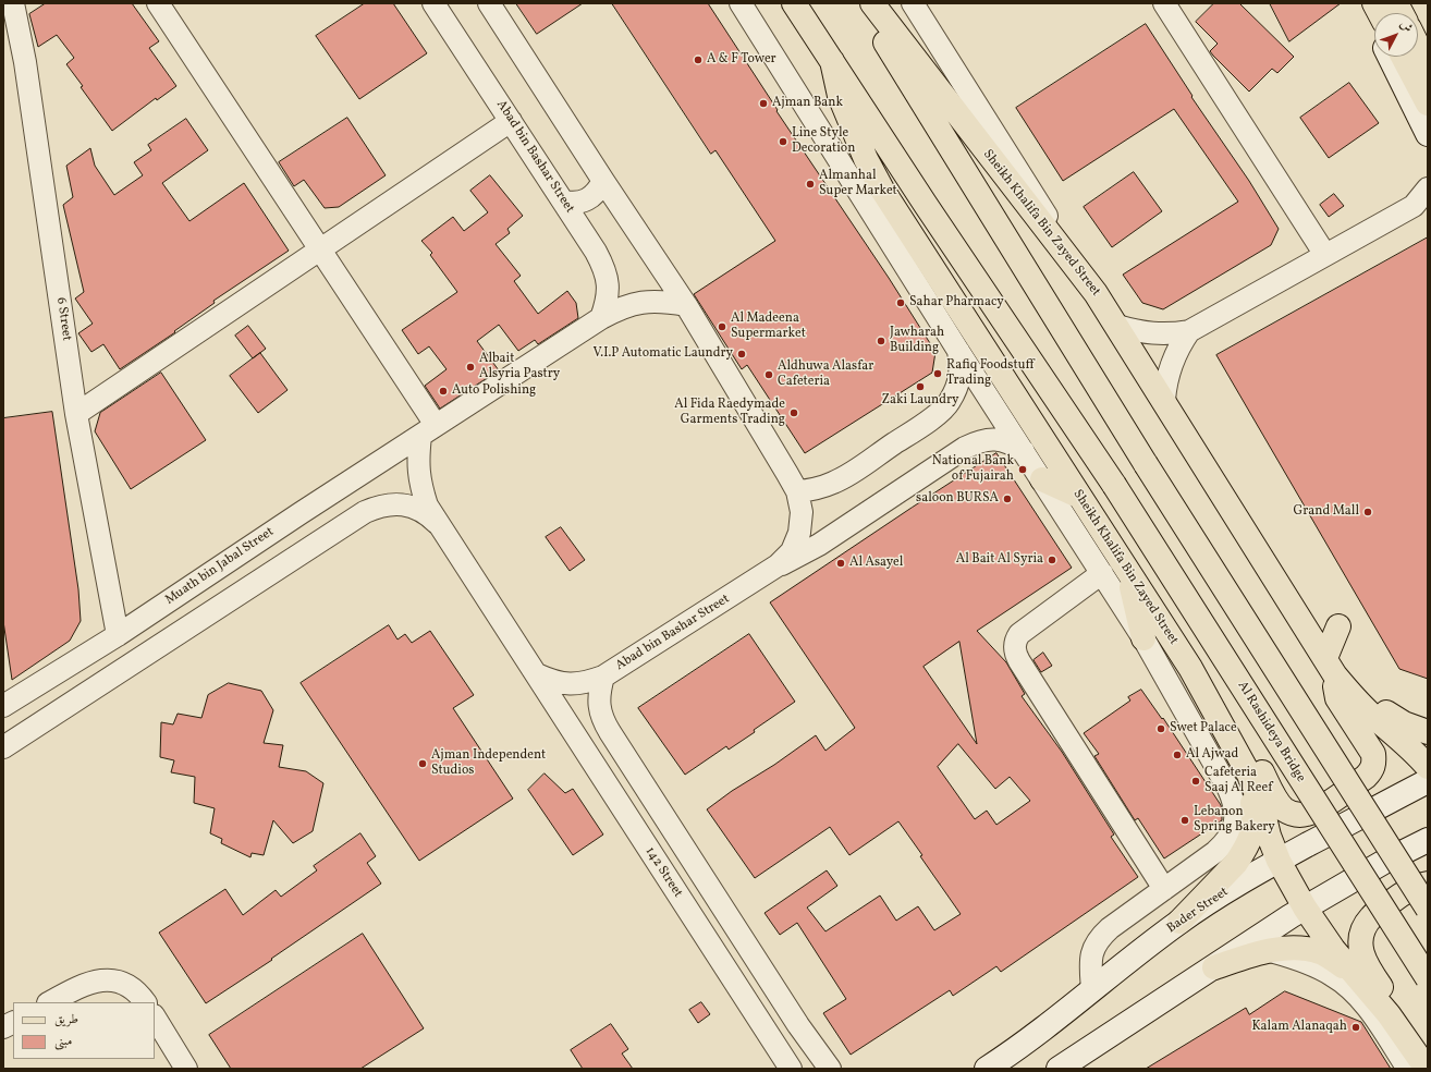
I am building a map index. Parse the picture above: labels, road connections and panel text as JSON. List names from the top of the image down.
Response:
{
  "streets": {
    "main road": ["Sheikh Khalifa Bin Zayed Street", "Al Rashideya Bridge", "Bader Street"],
    "street": [
      "Abad bin Bashar Street",
      "6 Street",
      "Muath bin Jabal Street",
      "142 Street"
    ]
  },
  "crossings": [
    ["Abad bin Bashar Street", "142 Street"],
    ["Sheikh Khalifa Bin Zayed Street", "Al Rashideya Bridge"],
    ["Sheikh Khalifa Bin Zayed Street", "Bader Street"],
    ["6 Street", "Muath bin Jabal Street"]
  ],
  "places": [
    "A & F Tower",
    "Ajman Bank",
    "Line Style Decoration",
    "Almanhal Super Market",
    "Sahar Pharmacy",
    "Al Madeena Supermarket",
    "Jawharah Building",
    "V.I.P Automatic Laundry",
    "Albait Alsyria Pastry",
    "Rafiq Foodstuff Trading",
    "Aldhuwa Alasfar Cafeteria",
    "Zaki Laundry",
    "Auto Polishing",
    "Al Fida Raedymade Garments Trading",
    "National Bank of Fujairah",
    "saloon BURSA",
    "Grand Mall",
    "Al Bait Al Syria",
    "Al Asayel",
    "Swet Palace",
    "Al Ajwad",
    "Ajman Independent Studios",
    "Cafeteria Saaj Al Reef",
    "Lebanon Spring Bakery",
    "Kalam Alanaqah"
  ],
  "legend": ["طريق", "مبنى"],
  "north": "top right"
}
